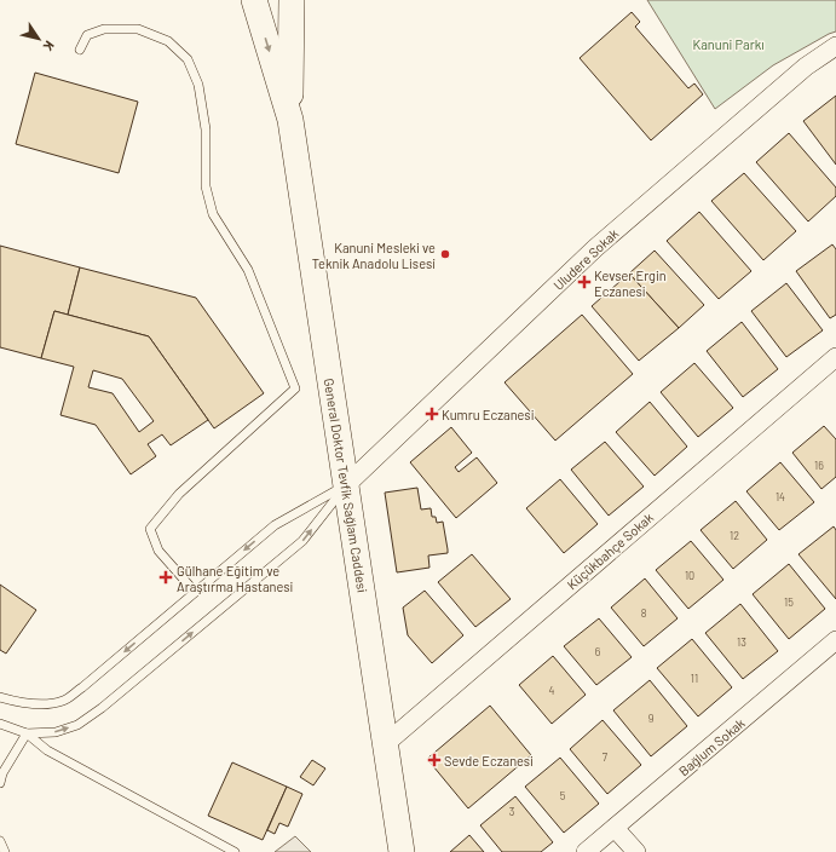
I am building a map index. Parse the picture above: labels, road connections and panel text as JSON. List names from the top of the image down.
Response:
{
  "streets": {
    "main road": ["General Doktor Tevfik Sağlam Caddesi"],
    "street": ["Uludere Sokak", "Küçükbahçe Sokak", "Bağlum Sokak"]
  },
  "crossings": [
    ["Uludere Sokak", "General Doktor Tevfik Sağlam Caddesi"],
    ["General Doktor Tevfik Sağlam Caddesi", "Küçükbahçe Sokak"]
  ],
  "parks": ["Kanuni Parkı"],
  "places": {
    "other": ["Kanuni Mesleki ve Teknik Anadolu Lisesi"],
    "health": [
      "Kevser Ergin Eczanesi",
      "Kumru Eczanesi",
      "Gülhane Eğitim ve Araştırma Hastanesi",
      "Sevde Eczanesi"
    ]
  },
  "house_numbers": [
    "16",
    "14",
    "12",
    "10",
    "15",
    "8",
    "13",
    "6",
    "11",
    "4",
    "9",
    "7",
    "5",
    "3"
  ],
  "north": "bottom right"
}
